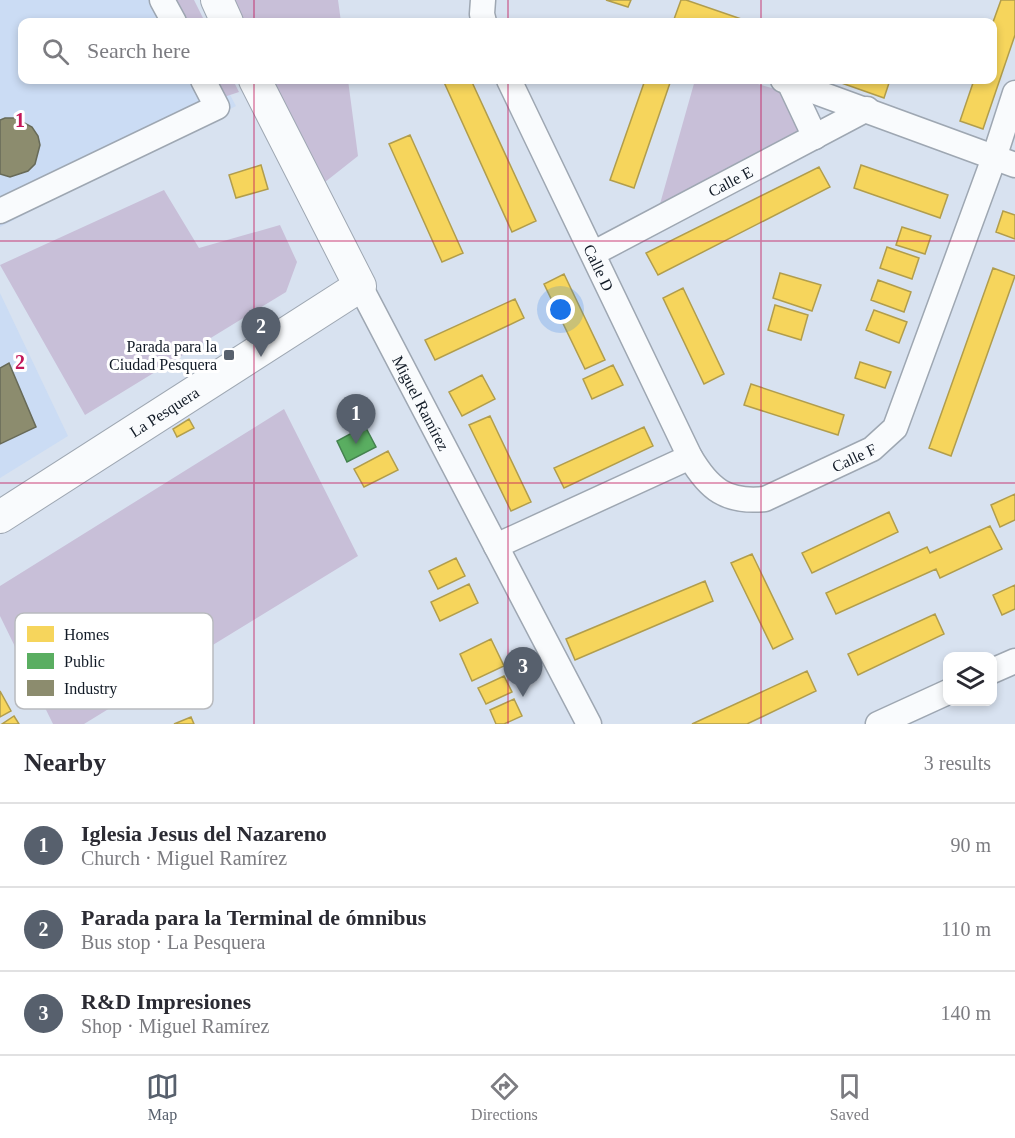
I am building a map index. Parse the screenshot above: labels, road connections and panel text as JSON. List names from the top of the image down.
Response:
{
  "streets": {
    "main road": ["Miguel Ramírez", "La Pesquera"],
    "street": ["Calle E", "Calle D", "Calle F"]
  },
  "crossings": [
    ["Calle E", "Calle D"],
    ["Calle D", "Calle F"],
    ["Miguel Ramírez", "La Pesquera"]
  ],
  "places": {
    "transit": ["Parada para la Ciudad Pesquera"]
  },
  "legend": ["Homes", "Public", "Industry"],
  "page": {
    "search": "Search here",
    "pins": ["2", "1", "3"],
    "heading": ["Nearby", "3 results"],
    "list": [
      {
        "mark": "1",
        "name": "Iglesia Jesus del Nazareno",
        "note": "Church · Miguel Ramírez",
        "value": "90 m"
      },
      {
        "mark": "2",
        "name": "Parada para la Terminal de ómnibus",
        "note": "Bus stop · La Pesquera",
        "value": "110 m"
      },
      {
        "mark": "3",
        "name": "R&D Impresiones",
        "note": "Shop · Miguel Ramírez",
        "value": "140 m"
      }
    ],
    "nav": ["Map", "Directions", "Saved"]
  },
  "grid": {
    "rows": ["1", "2"]
  }
}
